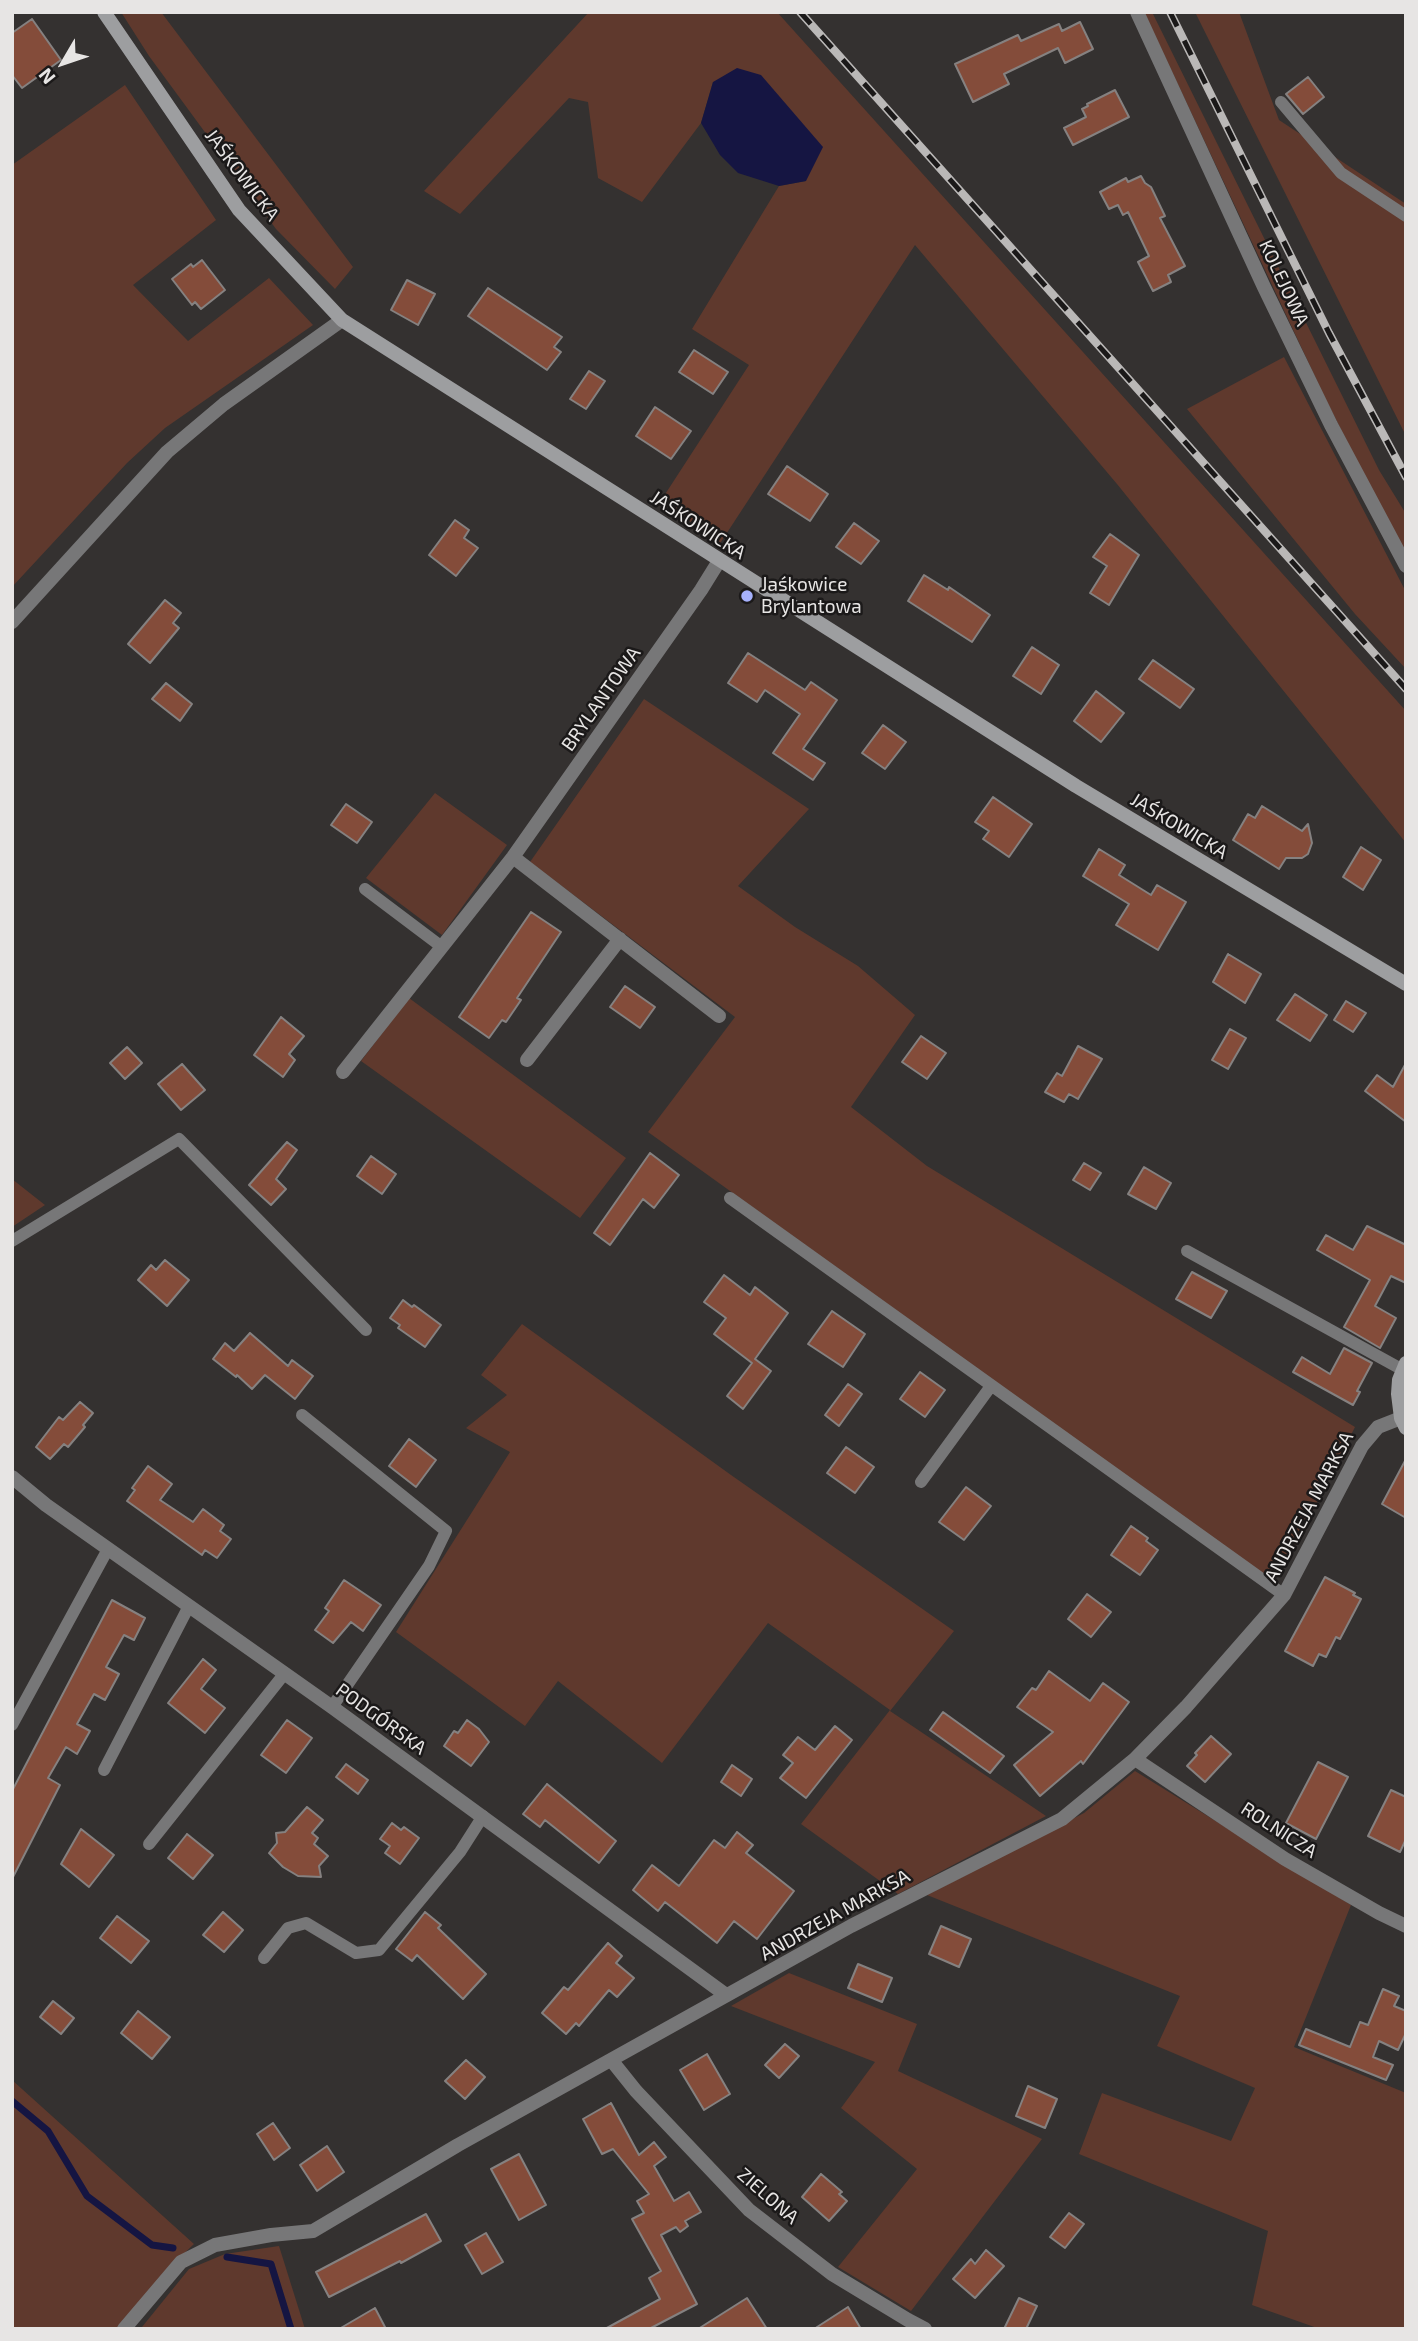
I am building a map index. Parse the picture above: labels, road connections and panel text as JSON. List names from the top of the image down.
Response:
{
  "streets": {
    "street": [
      "JAŚKOWICKA",
      "KOLEJOWA",
      "BRYLANTOWA",
      "ANDRZEJA MARKSA",
      "PODGÓRSKA",
      "ROLNICZA",
      "ZIELONA"
    ]
  },
  "crossings": [
    ["JAŚKOWICKA", "BRYLANTOWA"],
    ["ANDRZEJA MARKSA", "PODGÓRSKA"],
    ["ANDRZEJA MARKSA", "ROLNICZA"],
    ["ANDRZEJA MARKSA", "ZIELONA"]
  ],
  "places": ["Jaśkowice Brylantowa"],
  "north": "bottom left"
}
